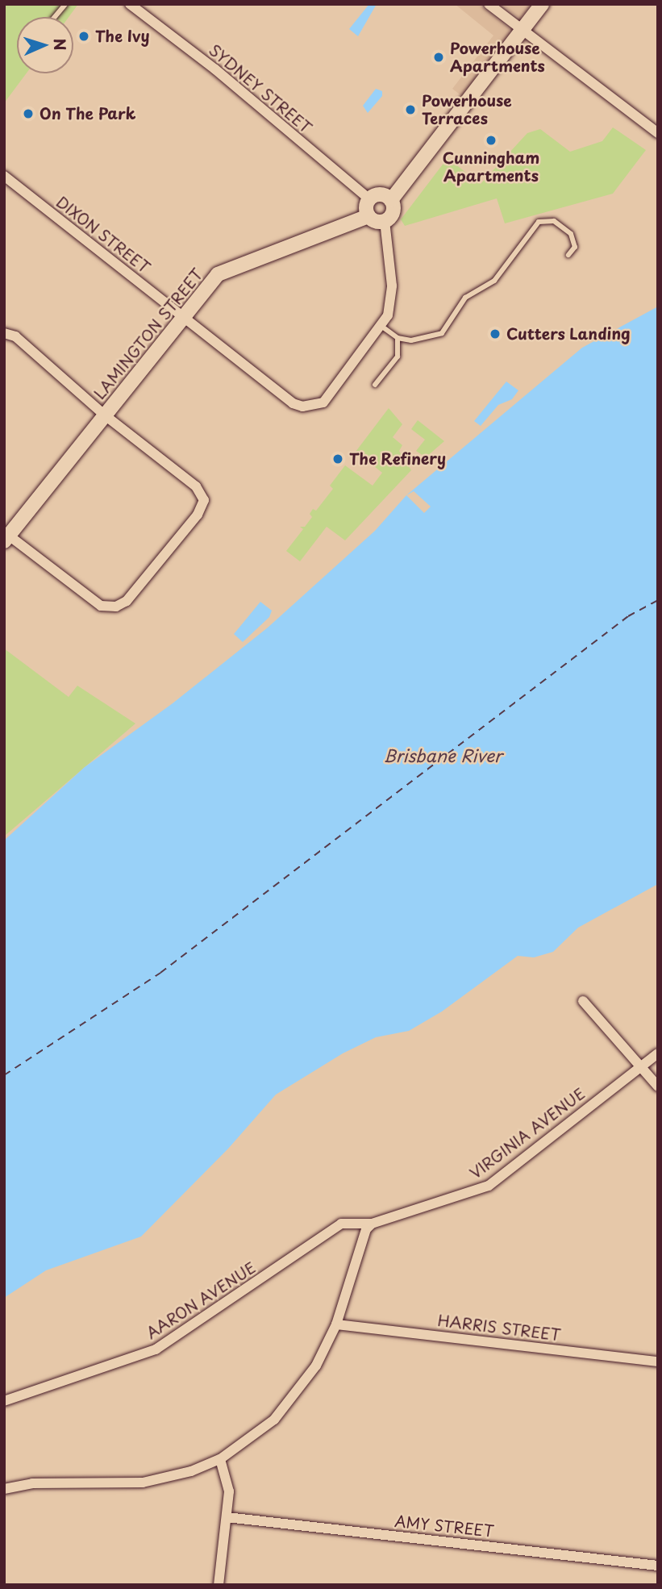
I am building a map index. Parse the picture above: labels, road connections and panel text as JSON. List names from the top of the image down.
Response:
{
  "streets": {
    "street": [
      "SYDNEY STREET",
      "DIXON STREET",
      "LAMINGTON STREET",
      "VIRGINIA AVENUE",
      "AARON AVENUE",
      "HARRIS STREET",
      "AMY STREET"
    ]
  },
  "crossings": [
    ["SYDNEY STREET", "LAMINGTON STREET"],
    ["DIXON STREET", "LAMINGTON STREET"],
    ["VIRGINIA AVENUE", "AARON AVENUE"]
  ],
  "water": ["Brisbane River"],
  "places": [
    "The Ivy",
    "Powerhouse Apartments",
    "Powerhouse Terraces",
    "On The Park",
    "Cunningham Apartments",
    "Cutters Landing",
    "The Refinery"
  ],
  "north": "right"
}
